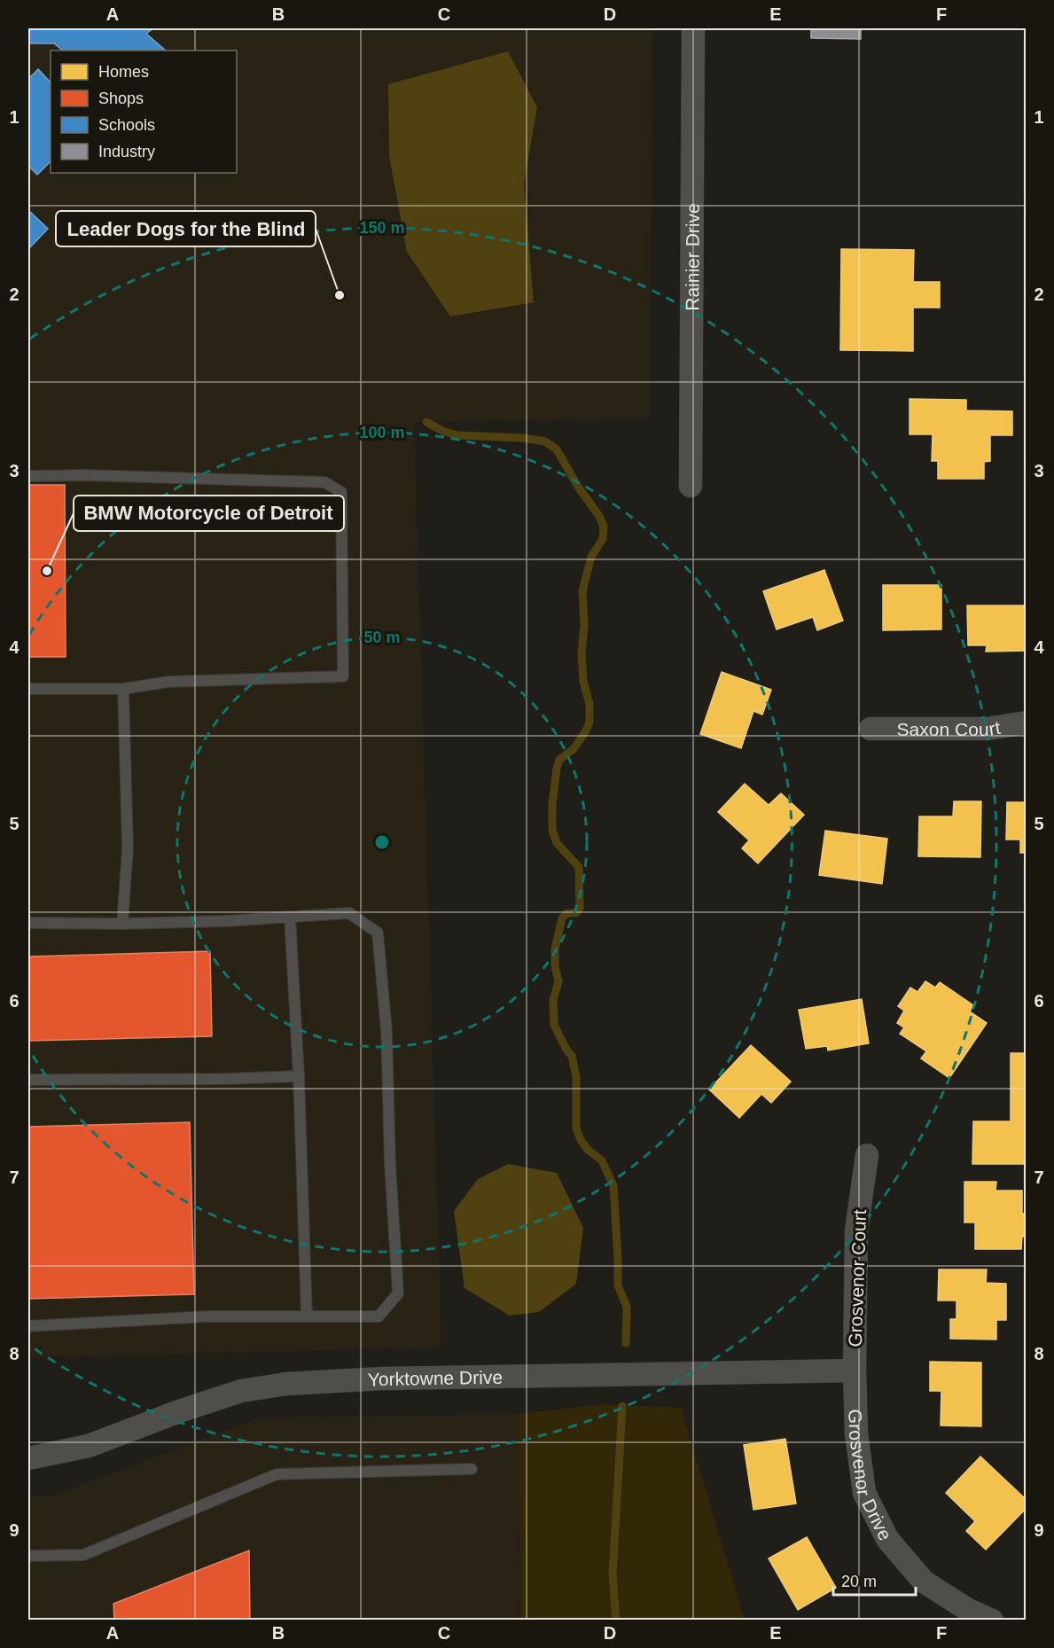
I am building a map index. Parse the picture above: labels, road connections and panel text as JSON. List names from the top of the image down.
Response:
{
  "streets": {
    "street": [
      "Rainier Drive",
      "Saxon Court",
      "Grosvenor Court",
      "Yorktowne Drive",
      "Grosvenor Drive"
    ]
  },
  "crossings": [
    ["Grosvenor Court", "Yorktowne Drive"],
    ["Grosvenor Court", "Grosvenor Drive"],
    ["Yorktowne Drive", "Grosvenor Drive"]
  ],
  "places": ["Leader Dogs for the Blind", "BMW Motorcycle of Detroit"],
  "legend": [
    "Homes",
    "Shops",
    "Schools",
    "Industry"
  ],
  "scale_bar": "20 m",
  "grid": {
    "columns": [
      "A",
      "B",
      "C",
      "D",
      "E",
      "F"
    ],
    "rows": [
      "1",
      "2",
      "3",
      "4",
      "5",
      "6",
      "7",
      "8",
      "9"
    ]
  },
  "rings": ["150 m", "100 m", "50 m"]
}
